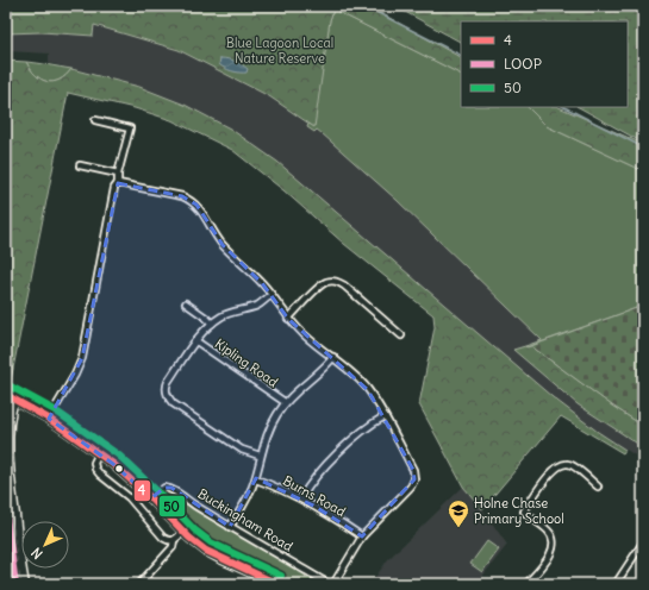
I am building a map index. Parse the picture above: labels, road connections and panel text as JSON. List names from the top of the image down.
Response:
{
  "streets": {
    "street": ["Kipling Road", "Burns Road", "Buckingham Road"]
  },
  "parks": ["Blue Lagoon Local Nature Reserve"],
  "places": {
    "school or university": ["Holne Chase Primary School"]
  },
  "lines": ["transit line 50", "transit line 4", "transit line LOOP"],
  "legend": ["4", "LOOP", "50"],
  "north": "bottom left"
}
